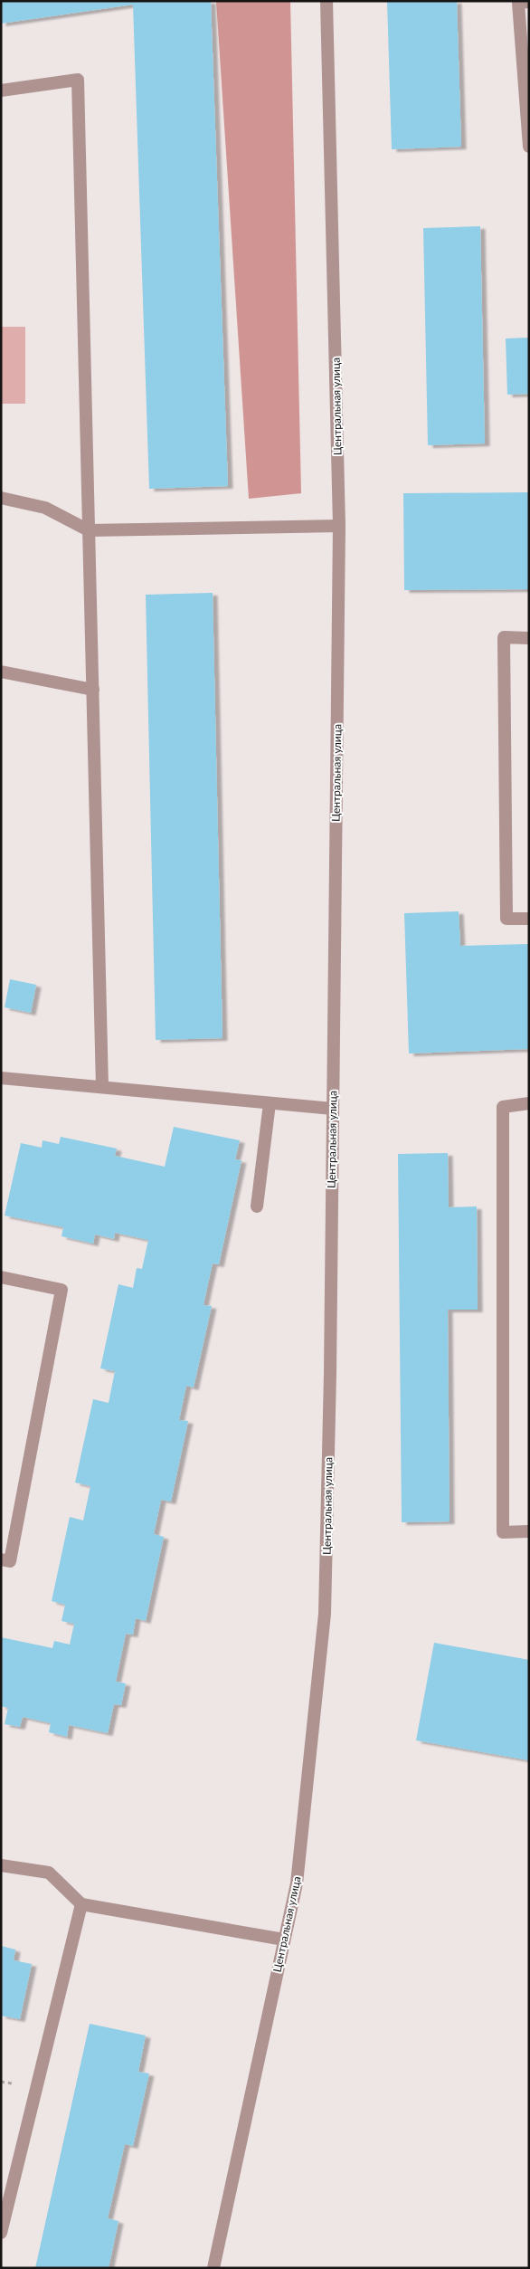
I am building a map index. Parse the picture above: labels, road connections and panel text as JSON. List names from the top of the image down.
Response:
{
  "streets": {
    "street": ["Центральная улица"]
  }
}
